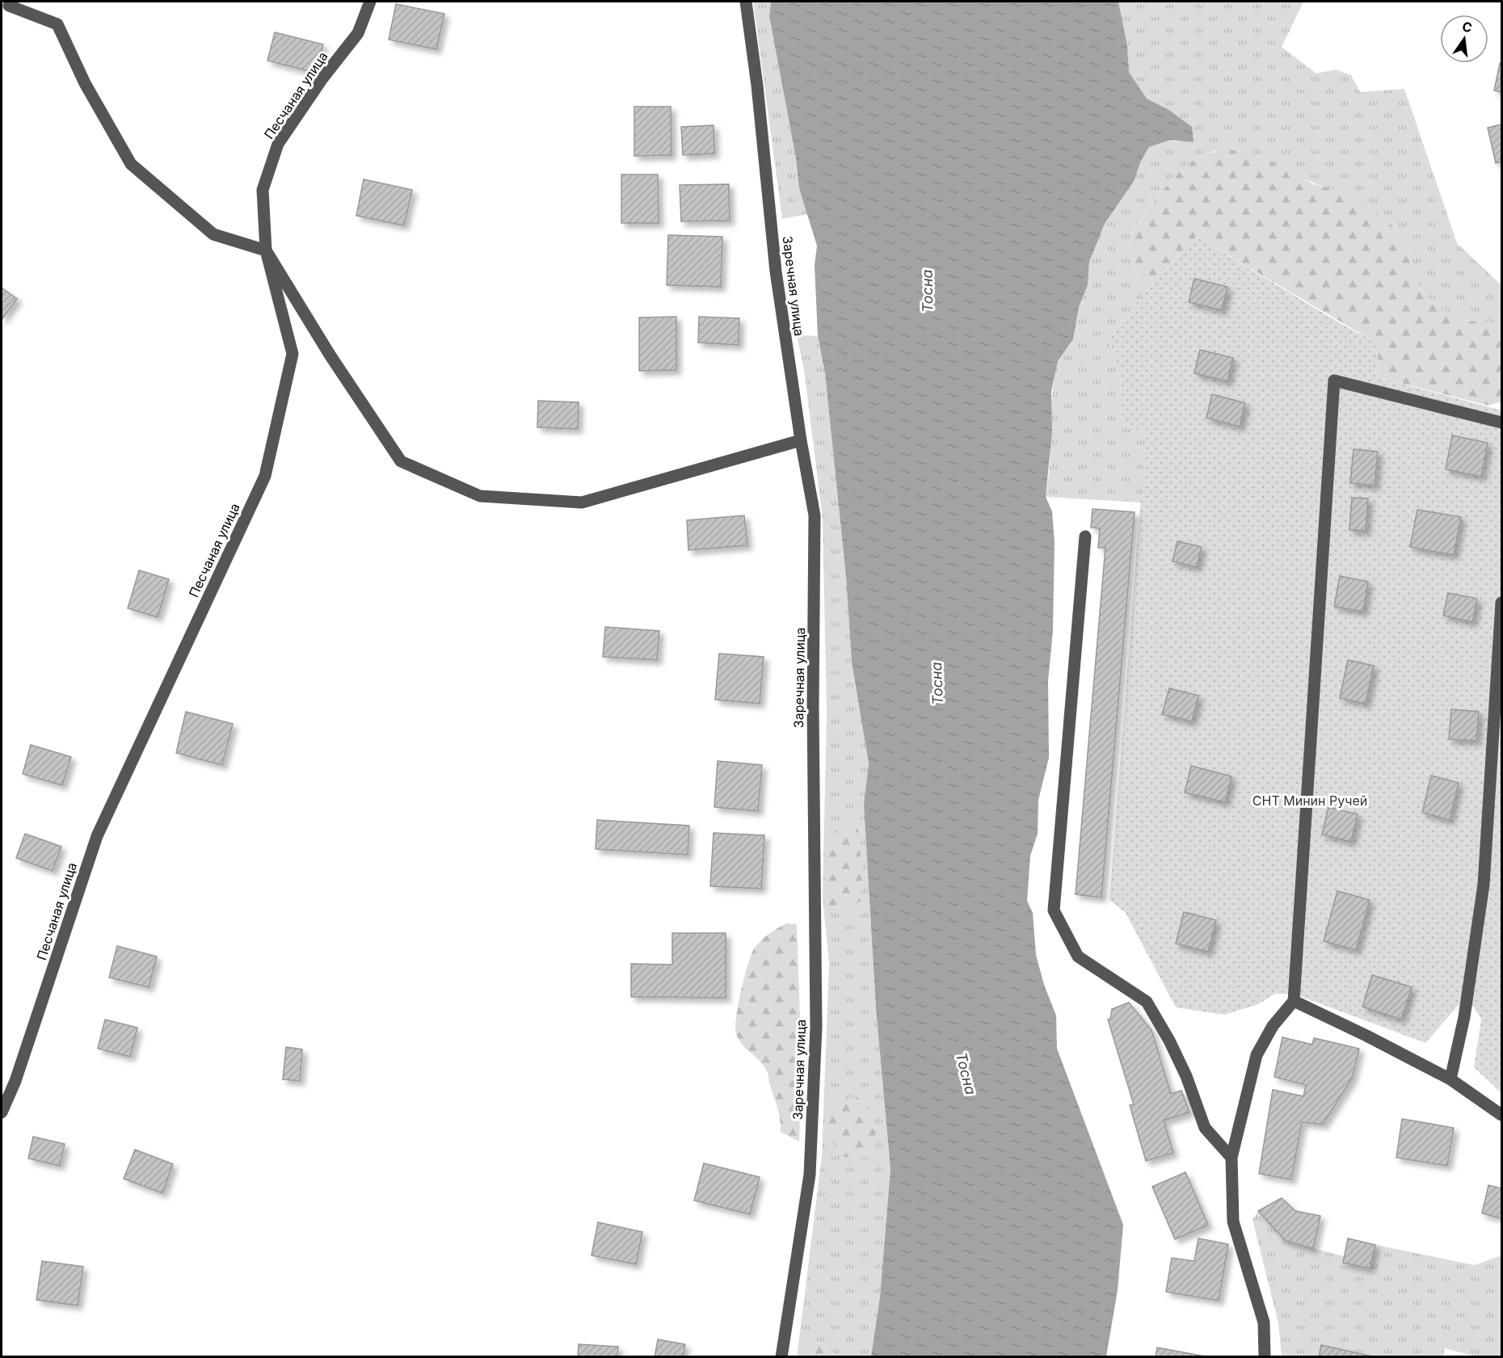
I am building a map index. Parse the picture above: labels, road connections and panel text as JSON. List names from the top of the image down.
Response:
{
  "streets": {
    "street": ["Песчаная улица", "Заречная улица"]
  },
  "water": ["Тосна"],
  "parks": ["СНТ Минин Ручей"],
  "north": "top"
}
